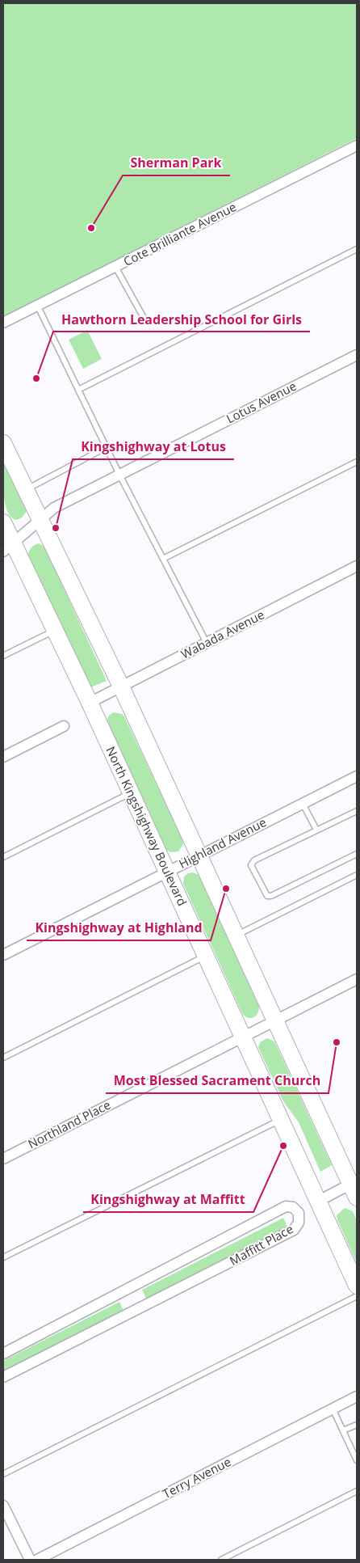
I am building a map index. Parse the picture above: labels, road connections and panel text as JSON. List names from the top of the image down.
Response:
{
  "streets": {
    "main road": ["North Kingshighway Boulevard"],
    "street": [
      "Cote Brilliante Avenue",
      "Lotus Avenue",
      "Wabada Avenue",
      "Highland Avenue",
      "Northland Place",
      "Maffitt Place",
      "Terry Avenue"
    ]
  },
  "crossings": [
    ["Lotus Avenue", "North Kingshighway Boulevard"],
    ["Wabada Avenue", "North Kingshighway Boulevard"],
    ["North Kingshighway Boulevard", "Highland Avenue"],
    ["North Kingshighway Boulevard", "Northland Place"]
  ],
  "places": [
    "Sherman Park",
    "Hawthorn Leadership School for Girls",
    "Kingshighway at Lotus",
    "Kingshighway at Highland",
    "Most Blessed Sacrament Church",
    "Kingshighway at Maffitt"
  ]
}
